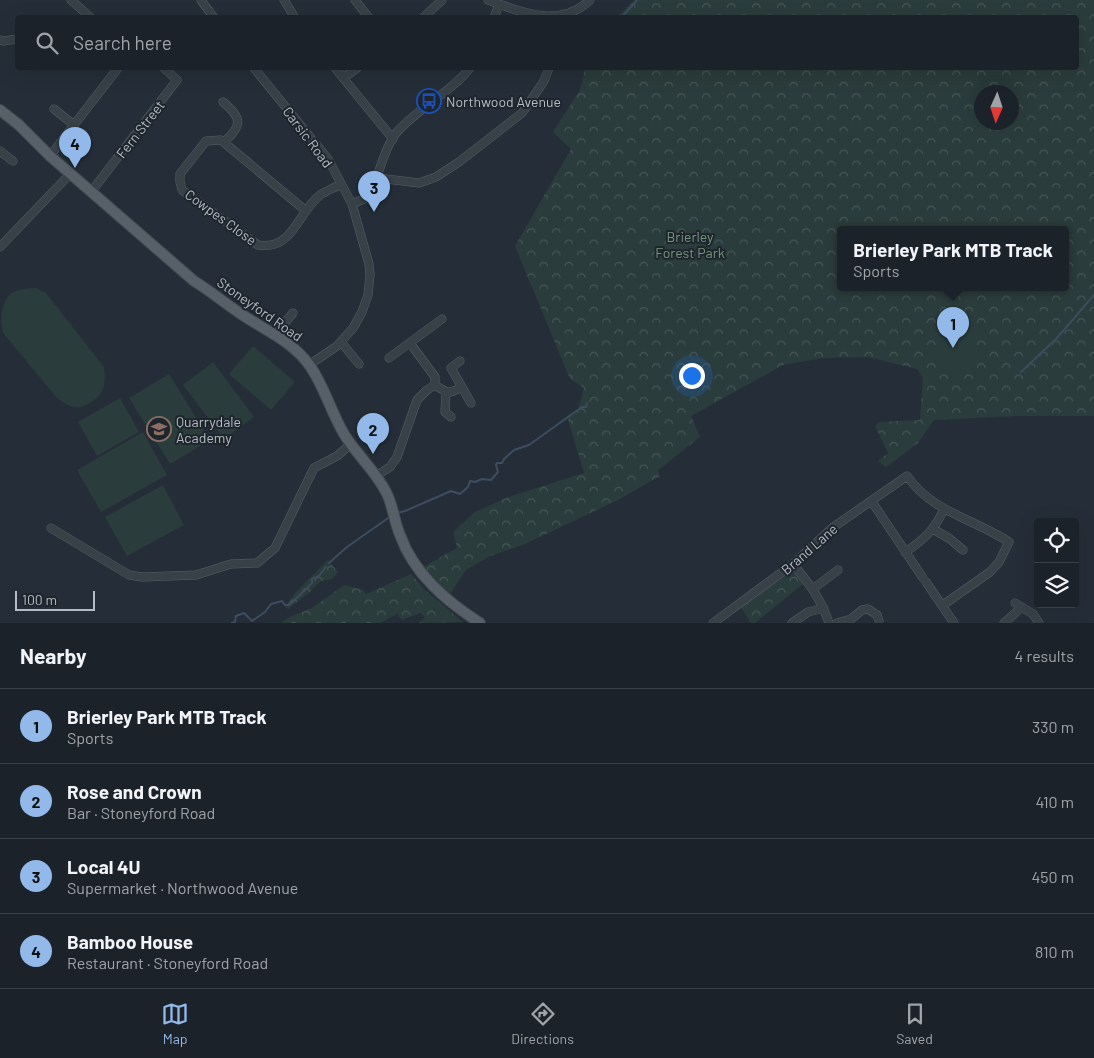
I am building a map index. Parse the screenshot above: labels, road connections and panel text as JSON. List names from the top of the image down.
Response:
{
  "streets": {
    "main road": ["Stoneyford Road"],
    "street": [
      "Fern Street",
      "Carsic Road",
      "Cowpes Close",
      "Brand Lane"
    ]
  },
  "crossings": [
    ["Fern Street", "Stoneyford Road"],
    ["Carsic Road", "Cowpes Close"],
    ["Carsic Road", "Stoneyford Road"]
  ],
  "parks": ["Brierley Forest Park"],
  "places": {
    "bus stop": ["Northwood Avenue"],
    "school or university": ["Quarrydale Academy"]
  },
  "scale_bar": "100 m",
  "north": "bottom",
  "page": {
    "search": "Search here",
    "pins": [
      "4",
      "3",
      "1",
      "2"
    ],
    "popup": ["Brierley Park MTB Track", "Sports"],
    "scale": "100 m",
    "heading": ["Nearby", "4 results"],
    "list": [
      {
        "mark": "1",
        "name": "Brierley Park MTB Track",
        "note": "Sports",
        "value": "330 m"
      },
      {
        "mark": "2",
        "name": "Rose and Crown",
        "note": "Bar · Stoneyford Road",
        "value": "410 m"
      },
      {
        "mark": "3",
        "name": "Local 4U",
        "note": "Supermarket · Northwood Avenue",
        "value": "450 m"
      },
      {
        "mark": "4",
        "name": "Bamboo House",
        "note": "Restaurant · Stoneyford Road",
        "value": "810 m"
      }
    ],
    "nav": ["Map", "Directions", "Saved"]
  }
}
